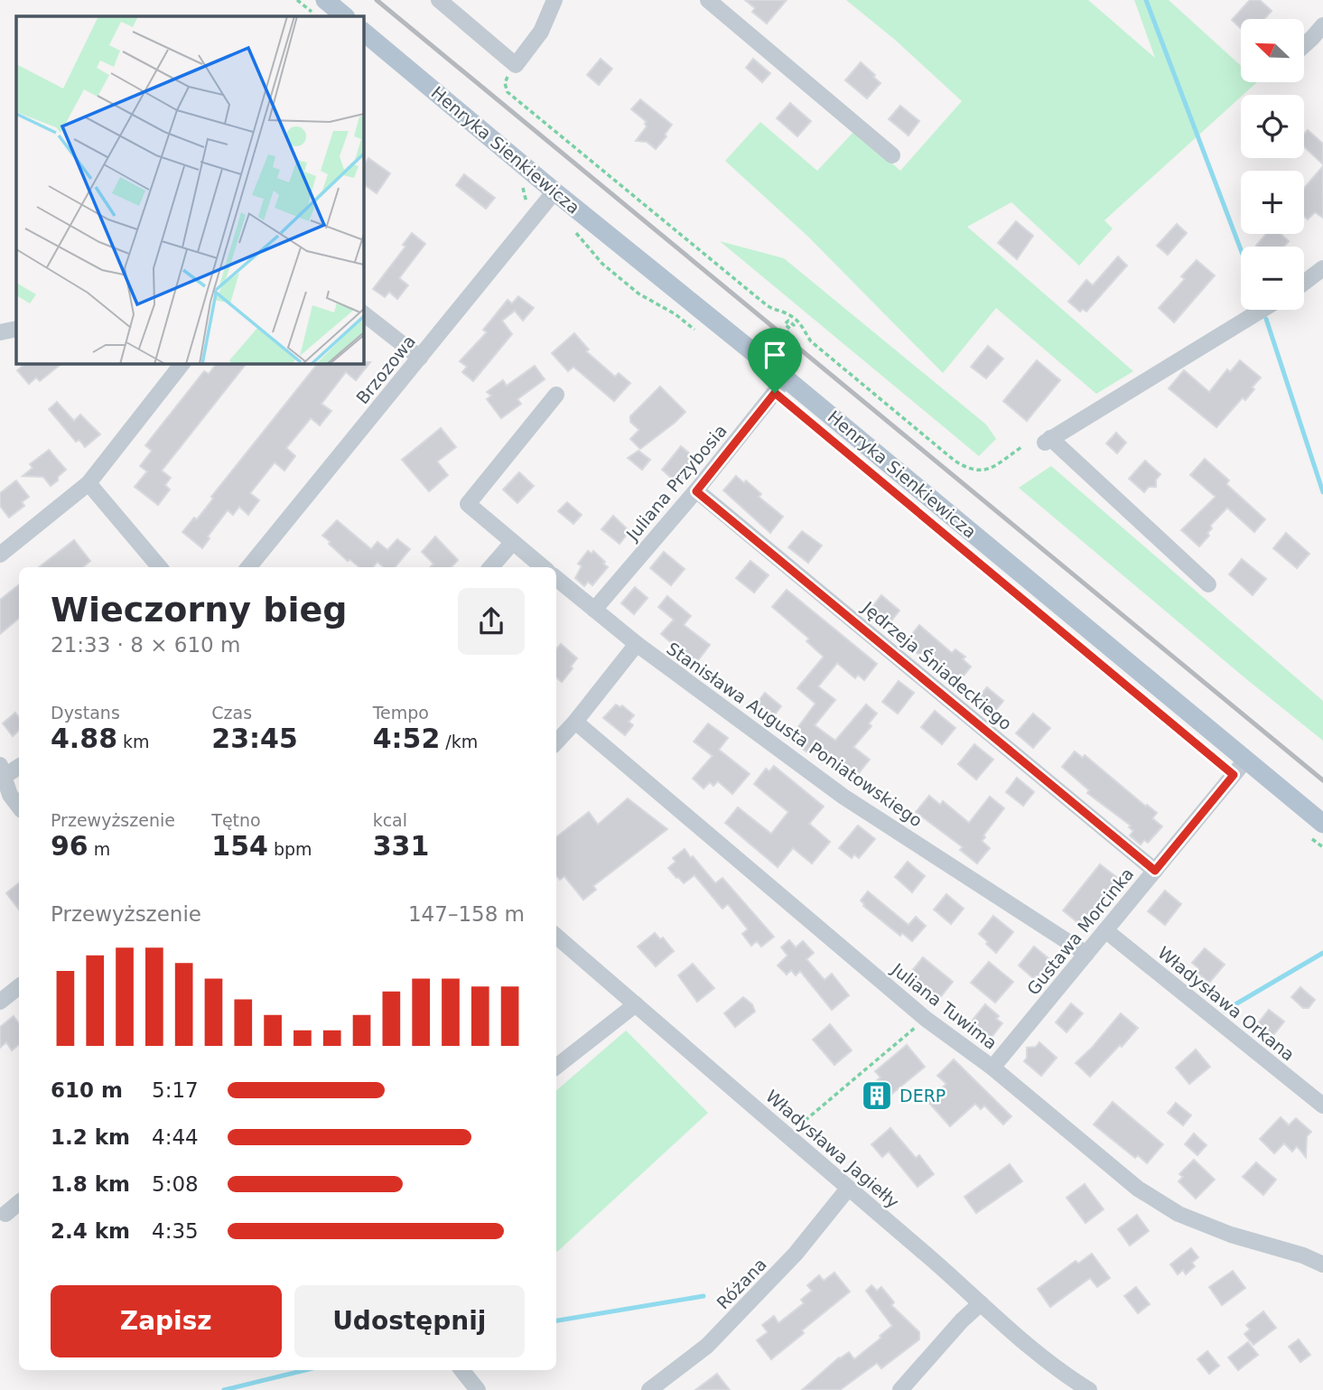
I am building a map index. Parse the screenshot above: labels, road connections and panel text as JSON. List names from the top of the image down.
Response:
{
  "streets": {
    "main road": ["Henryka Sienkiewicza"],
    "street": [
      "Brzozowa",
      "Juliana Przybosia",
      "Jędrzeja Śniadeckiego",
      "Stanisława Augusta Poniatowskiego",
      "Gustawa Morcinka",
      "Władysława Orkana",
      "Juliana Tuwima",
      "Władysława Jagiełły",
      "Różana"
    ]
  },
  "crossings": [
    ["Henryka Sienkiewicza", "Brzozowa"],
    ["Henryka Sienkiewicza", "Juliana Przybosia"],
    ["Henryka Sienkiewicza", "Gustawa Morcinka"],
    ["Juliana Przybosia", "Jędrzeja Śniadeckiego"],
    ["Juliana Przybosia", "Stanisława Augusta Poniatowskiego"],
    ["Jędrzeja Śniadeckiego", "Gustawa Morcinka"],
    ["Stanisława Augusta Poniatowskiego", "Gustawa Morcinka"],
    ["Gustawa Morcinka", "Władysława Orkana"],
    ["Gustawa Morcinka", "Juliana Tuwima"],
    ["Władysława Jagiełły", "Różana"]
  ],
  "places": {
    "building": ["DERP"]
  },
  "north": "top left",
  "page": {
    "map_buttons": ["+", "−"],
    "heading": ["Wieczorny bieg", "21:33 · 8 × 610 m"],
    "stats": [
      ["Dystans", "4.88 km"],
      ["Czas", "23:45"],
      ["Tempo", "4:52 /km"],
      ["Przewyższenie", "96 m"],
      ["Tętno", "154 bpm"],
      ["kcal", "331"]
    ],
    "chart": ["Przewyższenie", "147–158 m"],
    "list": [
      {
        "name": "610 m",
        "note": "5:17"
      },
      {
        "name": "1.2 km",
        "note": "4:44"
      },
      {
        "name": "1.8 km",
        "note": "5:08"
      },
      {
        "name": "2.4 km",
        "note": "4:35"
      }
    ],
    "buttons": ["Zapisz", "Udostępnij"]
  }
}
